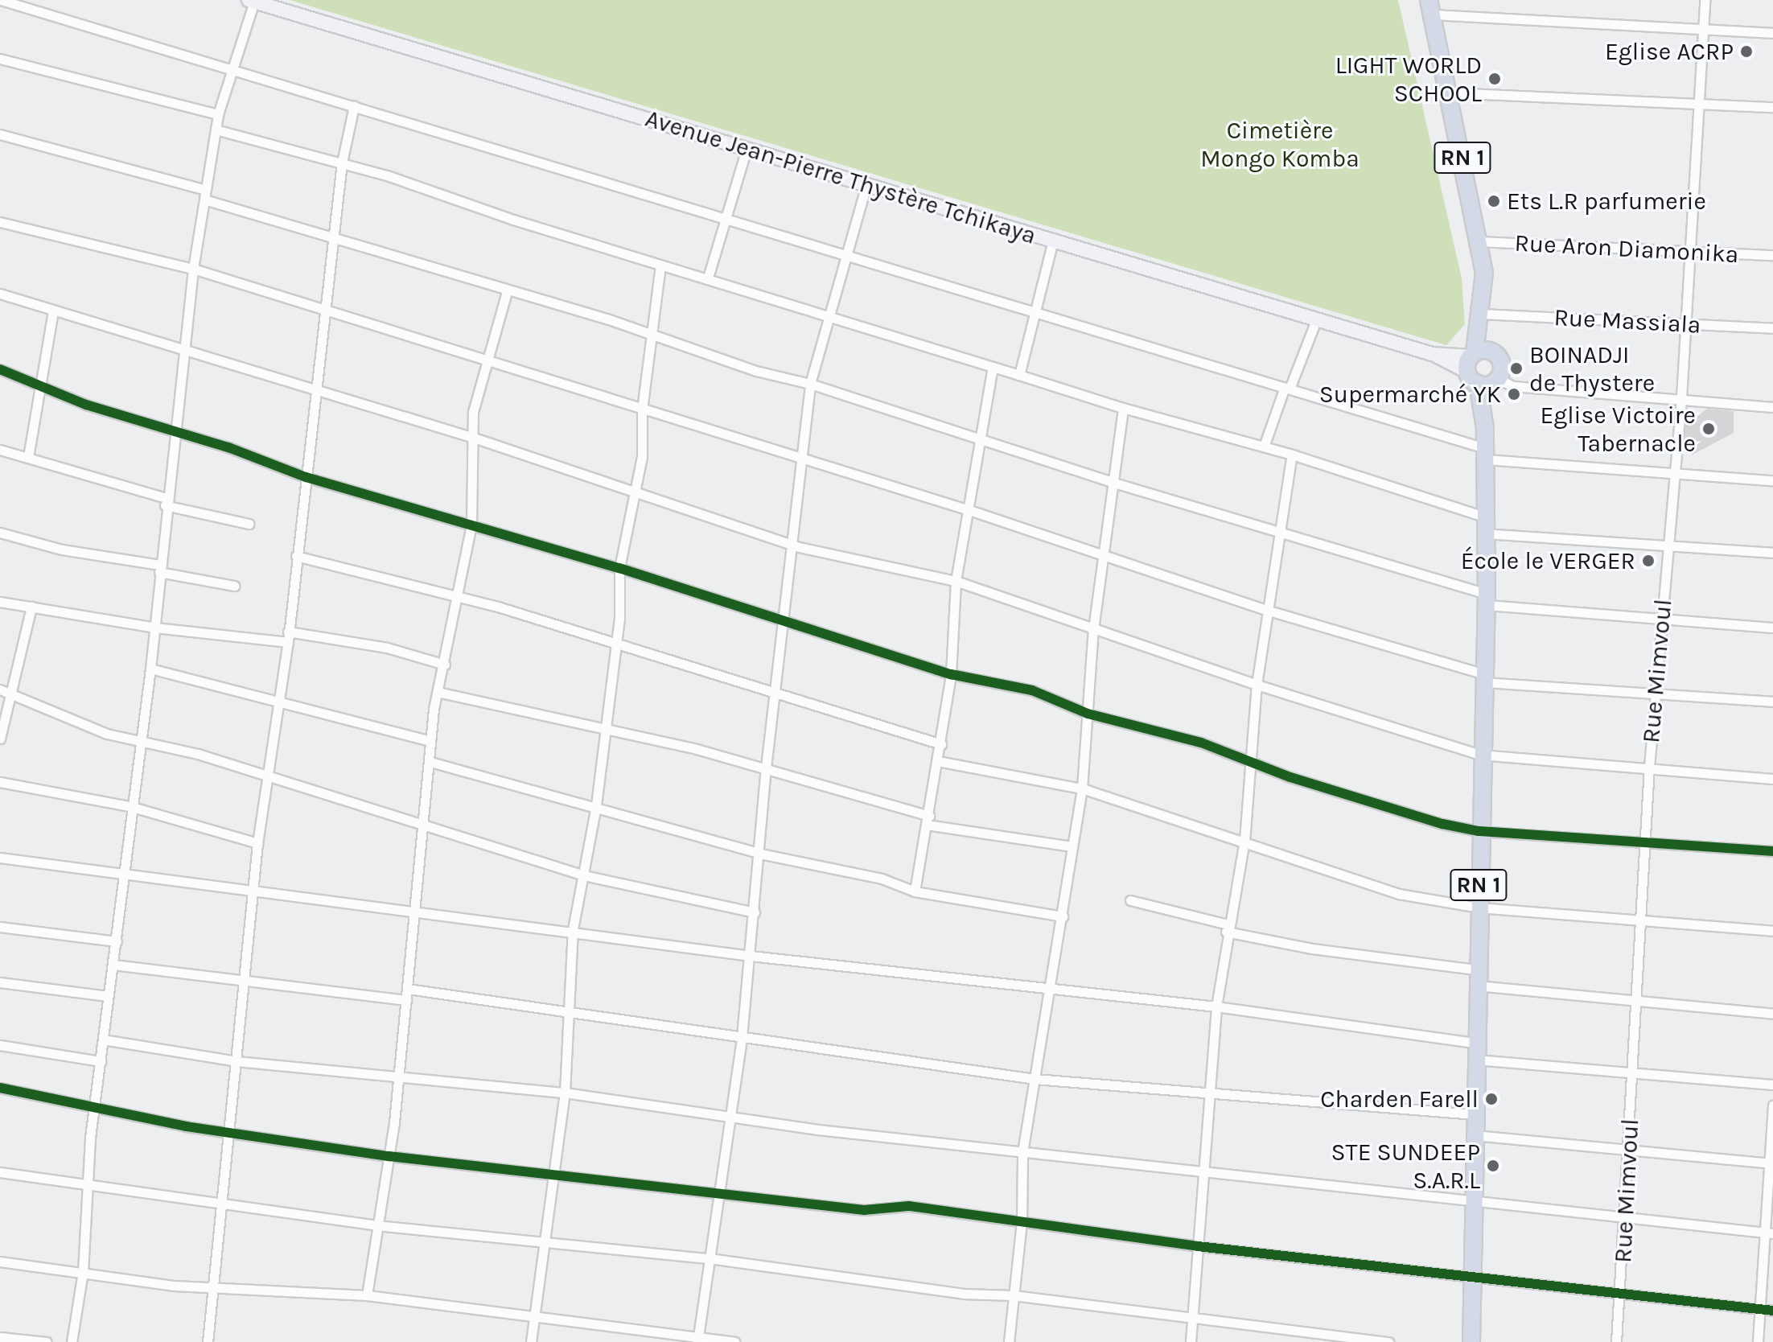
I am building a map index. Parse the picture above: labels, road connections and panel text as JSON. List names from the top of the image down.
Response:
{
  "streets": {
    "highway": ["RN 1"],
    "street": [
      "Avenue Jean-Pierre Thystère Tchikaya",
      "Rue Aron Diamonika",
      "Rue Massiala",
      "Rue Mimvoul"
    ]
  },
  "crossings": [
    ["RN 1", "Avenue Jean-Pierre Thystère Tchikaya"],
    ["RN 1", "Rue Aron Diamonika"],
    ["RN 1", "Rue Massiala"],
    ["Rue Aron Diamonika", "Rue Mimvoul"],
    ["Rue Massiala", "Rue Mimvoul"]
  ],
  "parks": ["Cimetière Mongo Komba"],
  "places": [
    "Eglise ACRP",
    "LIGHT WORLD SCHOOL",
    "Ets L.R parfumerie",
    "BOINADJI de Thystere",
    "Supermarché YK",
    "Eglise Victoire Tabernacle",
    "École le VERGER",
    "Charden Farell",
    "STE SUNDEEP S.A.R.L"
  ]
}
